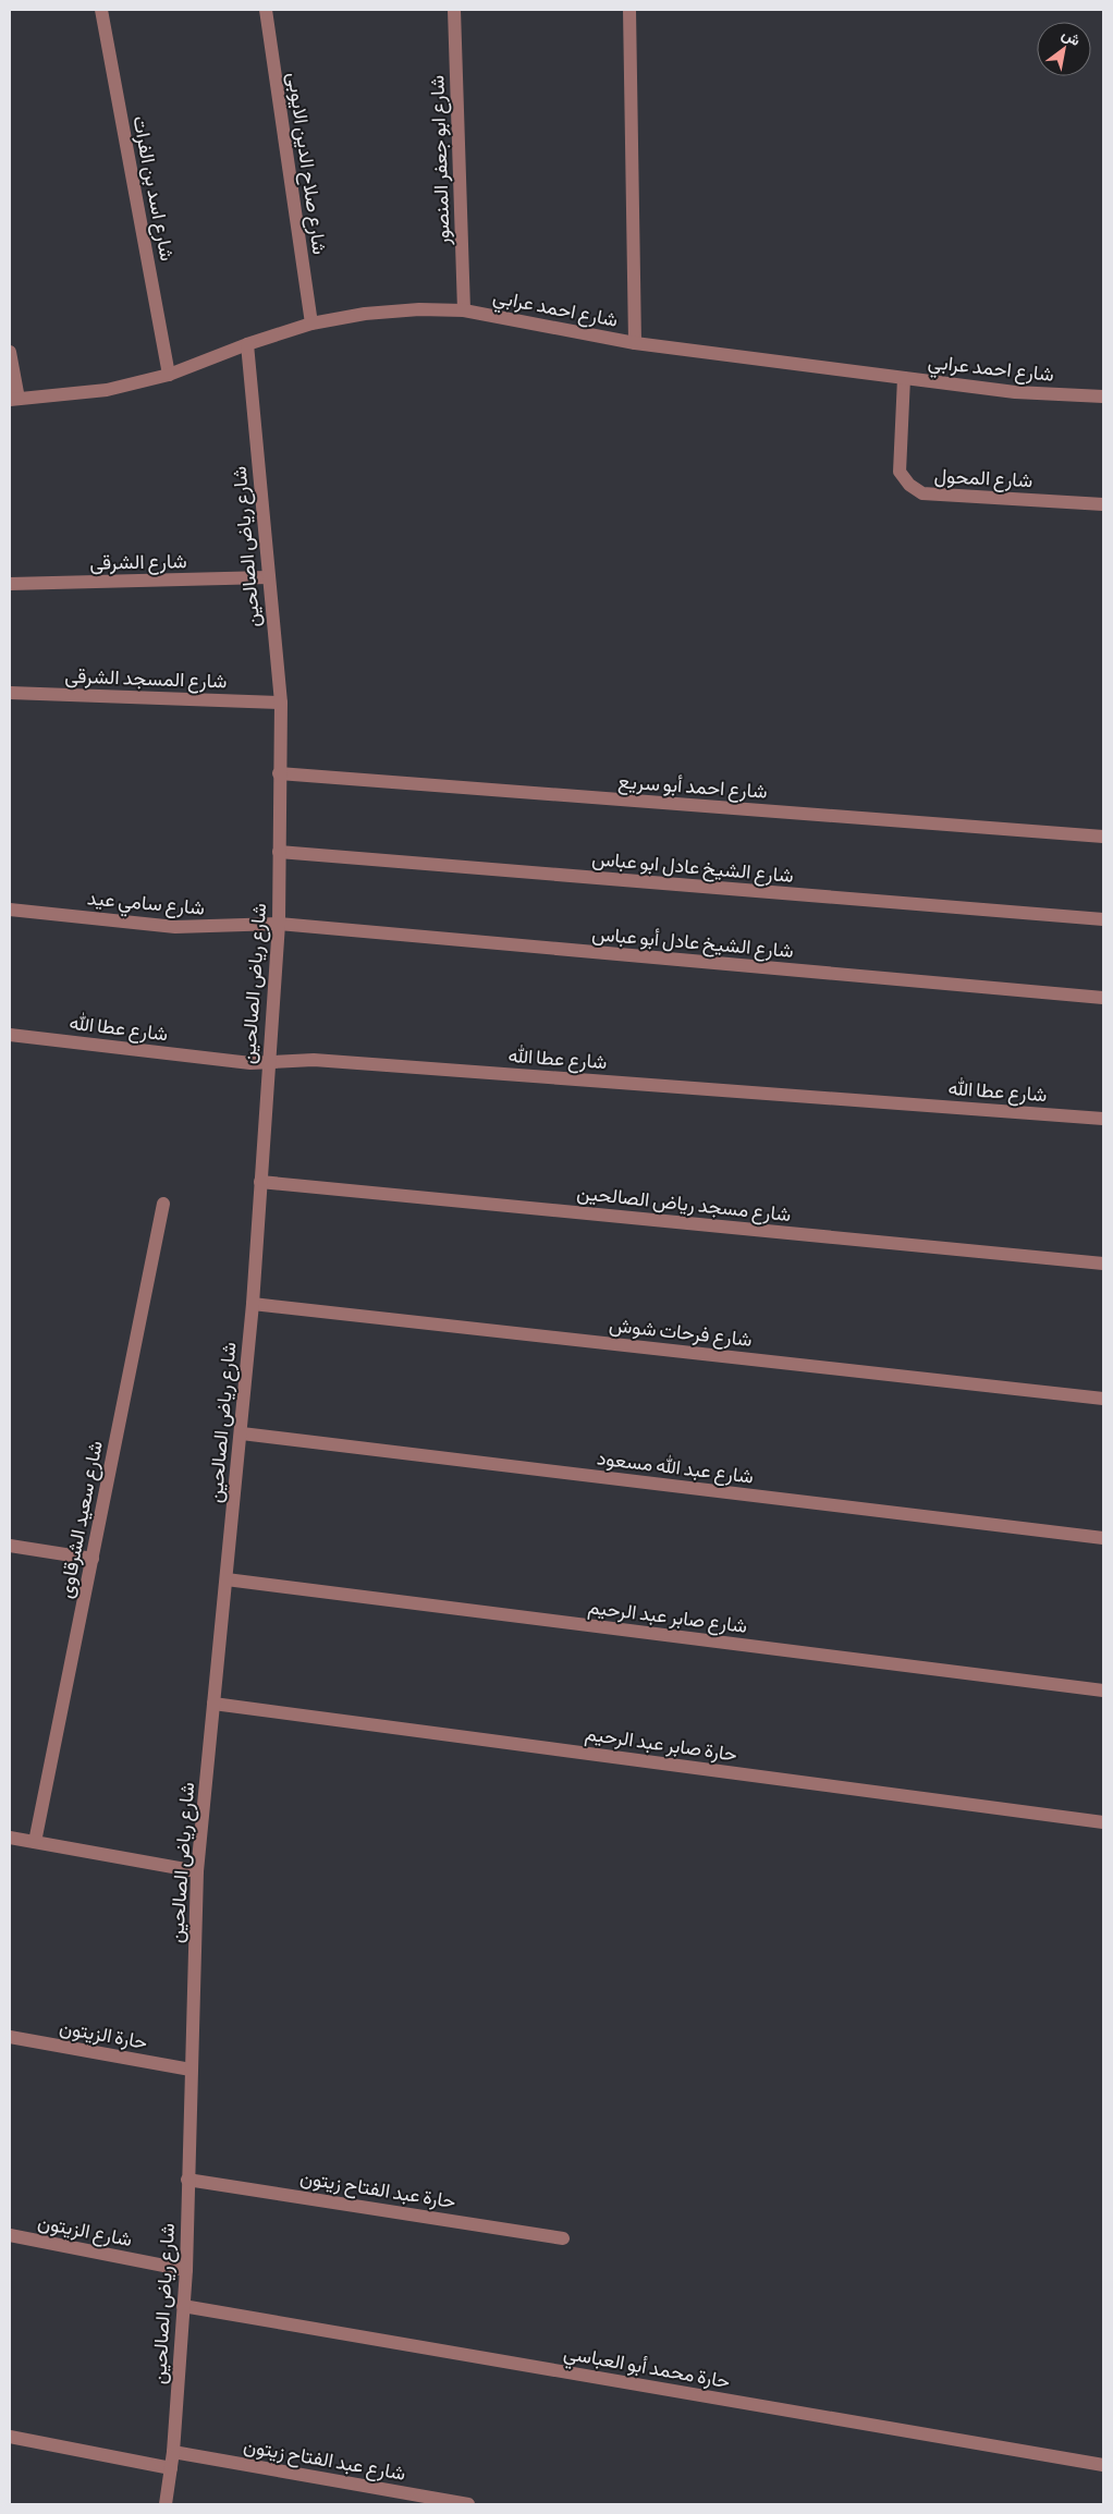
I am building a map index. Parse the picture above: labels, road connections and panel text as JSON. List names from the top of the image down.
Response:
{
  "streets": {
    "street": [
      "شارع ابو جعفر المنصور",
      "شارع صلاح الدين الايوبى",
      "شارع اسد بن الفرات",
      "شارع احمد عرابي",
      "شارع المحول",
      "شارع رياض الصالحين",
      "شارع الشرقى",
      "شارع المسجد الشرقى",
      "شارع احمد أبو سريع",
      "شارع الشيخ عادل ابو عباس",
      "شارع سامي عيد",
      "شارع الشيخ عادل أبو عباس",
      "شارع عطا الله",
      "شارع مسجد رياض الصالحين",
      "شارع فرحات شوش",
      "شارع عبد الله مسعود",
      "شارع سعيد الشرقاوى",
      "شارع صابر عبد الرحيم",
      "حارة صابر عبد الرحيم",
      "حارة الزيتون",
      "حارة عبد الفتاح زيتون",
      "شارع الزيتون",
      "حارة محمد أبو العباسي",
      "شارع عبد الفتاح زيتون"
    ]
  },
  "crossings": [
    ["شارع ابو جعفر المنصور", "شارع احمد عرابي"],
    ["شارع صلاح الدين الايوبى", "شارع احمد عرابي"],
    ["شارع اسد بن الفرات", "شارع احمد عرابي"],
    ["شارع احمد عرابي", "شارع المحول"],
    ["شارع احمد عرابي", "شارع رياض الصالحين"],
    ["شارع رياض الصالحين", "شارع الشرقى"],
    ["شارع رياض الصالحين", "شارع المسجد الشرقى"],
    ["شارع رياض الصالحين", "شارع احمد أبو سريع"],
    ["شارع رياض الصالحين", "شارع الشيخ عادل ابو عباس"],
    ["شارع رياض الصالحين", "شارع سامي عيد"],
    ["شارع رياض الصالحين", "شارع الشيخ عادل أبو عباس"],
    ["شارع رياض الصالحين", "شارع عطا الله"],
    ["شارع رياض الصالحين", "شارع مسجد رياض الصالحين"],
    ["شارع رياض الصالحين", "شارع فرحات شوش"],
    ["شارع رياض الصالحين", "شارع عبد الله مسعود"],
    ["شارع رياض الصالحين", "شارع صابر عبد الرحيم"],
    ["شارع رياض الصالحين", "حارة صابر عبد الرحيم"],
    ["شارع رياض الصالحين", "حارة الزيتون"],
    ["شارع رياض الصالحين", "حارة عبد الفتاح زيتون"],
    ["شارع رياض الصالحين", "شارع الزيتون"],
    ["شارع رياض الصالحين", "حارة محمد أبو العباسي"],
    ["شارع رياض الصالحين", "شارع عبد الفتاح زيتون"],
    ["شارع سامي عيد", "شارع الشيخ عادل أبو عباس"]
  ],
  "north": "top right"
}
